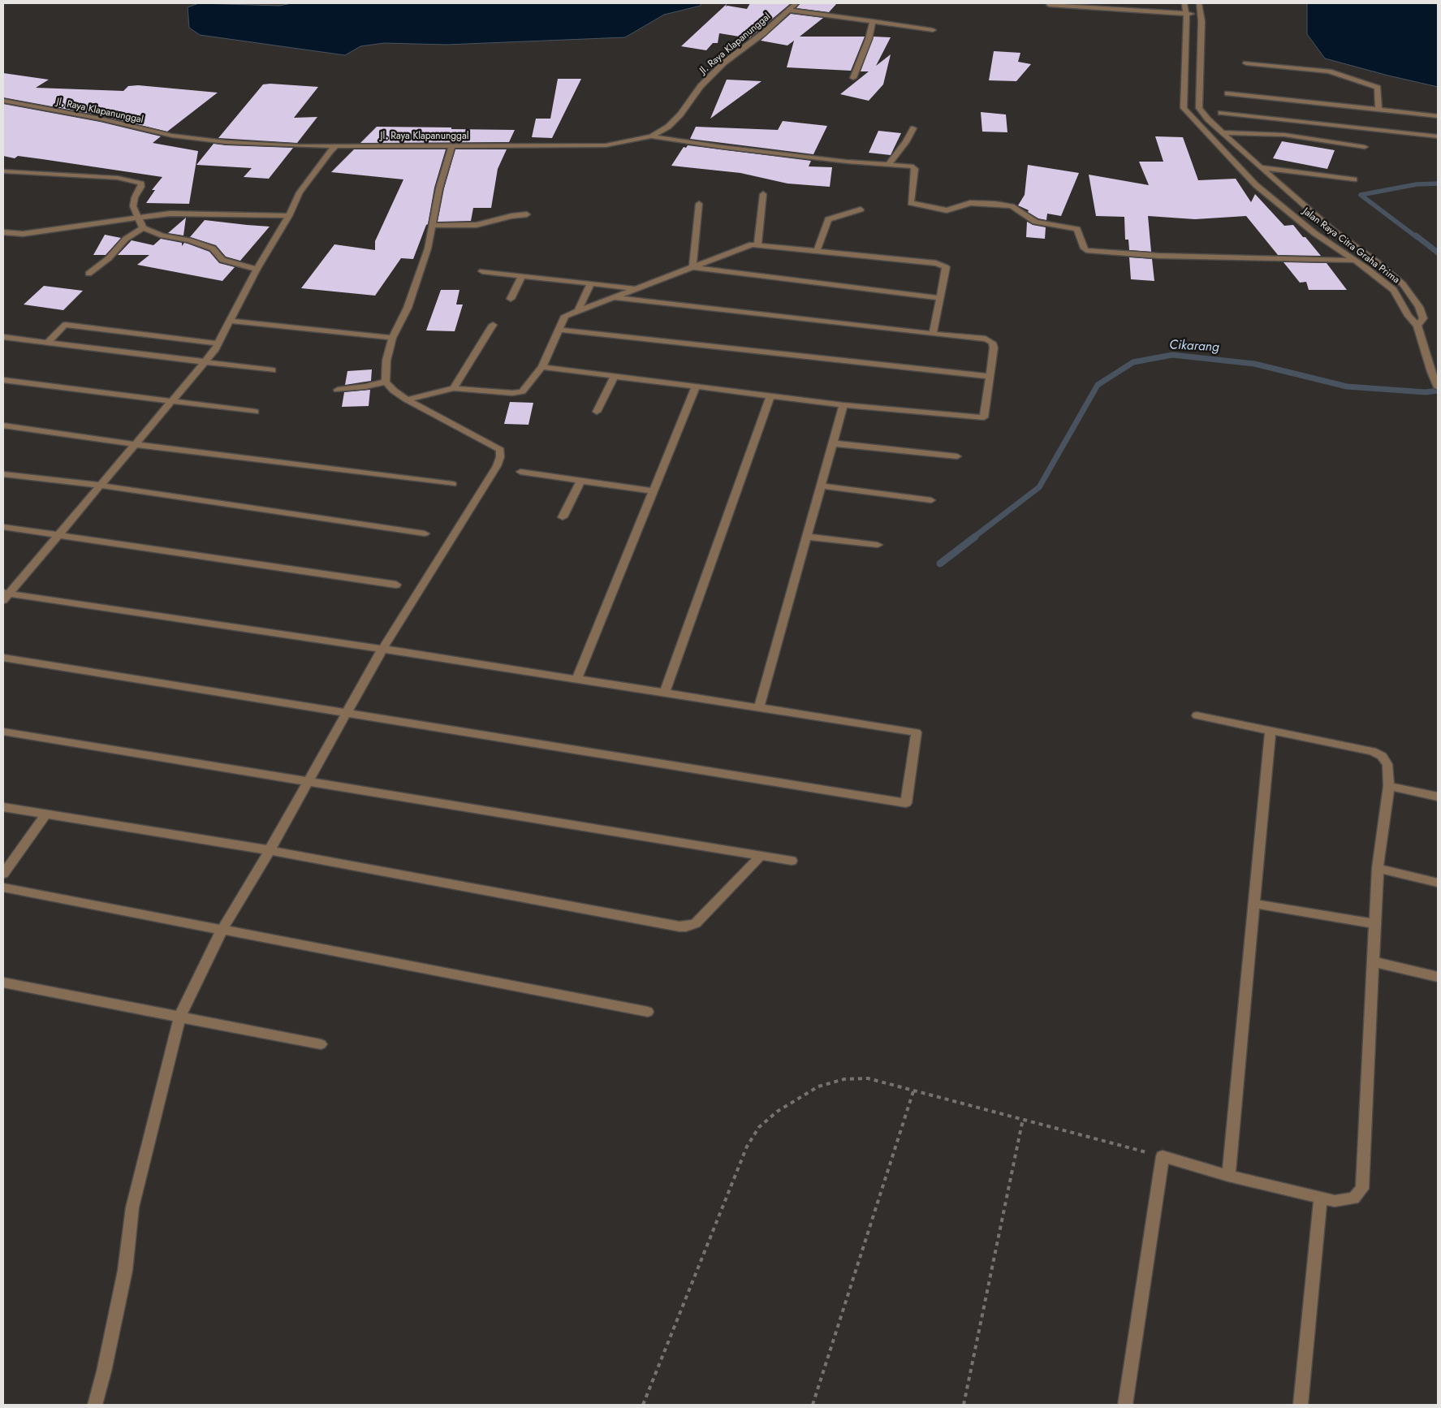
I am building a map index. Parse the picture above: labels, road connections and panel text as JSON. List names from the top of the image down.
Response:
{
  "streets": {
    "street": ["Jl. Raya Klapanunggal", "Jalan Raya Citra Graha Prima"]
  },
  "water": ["Cikarang"]
}
